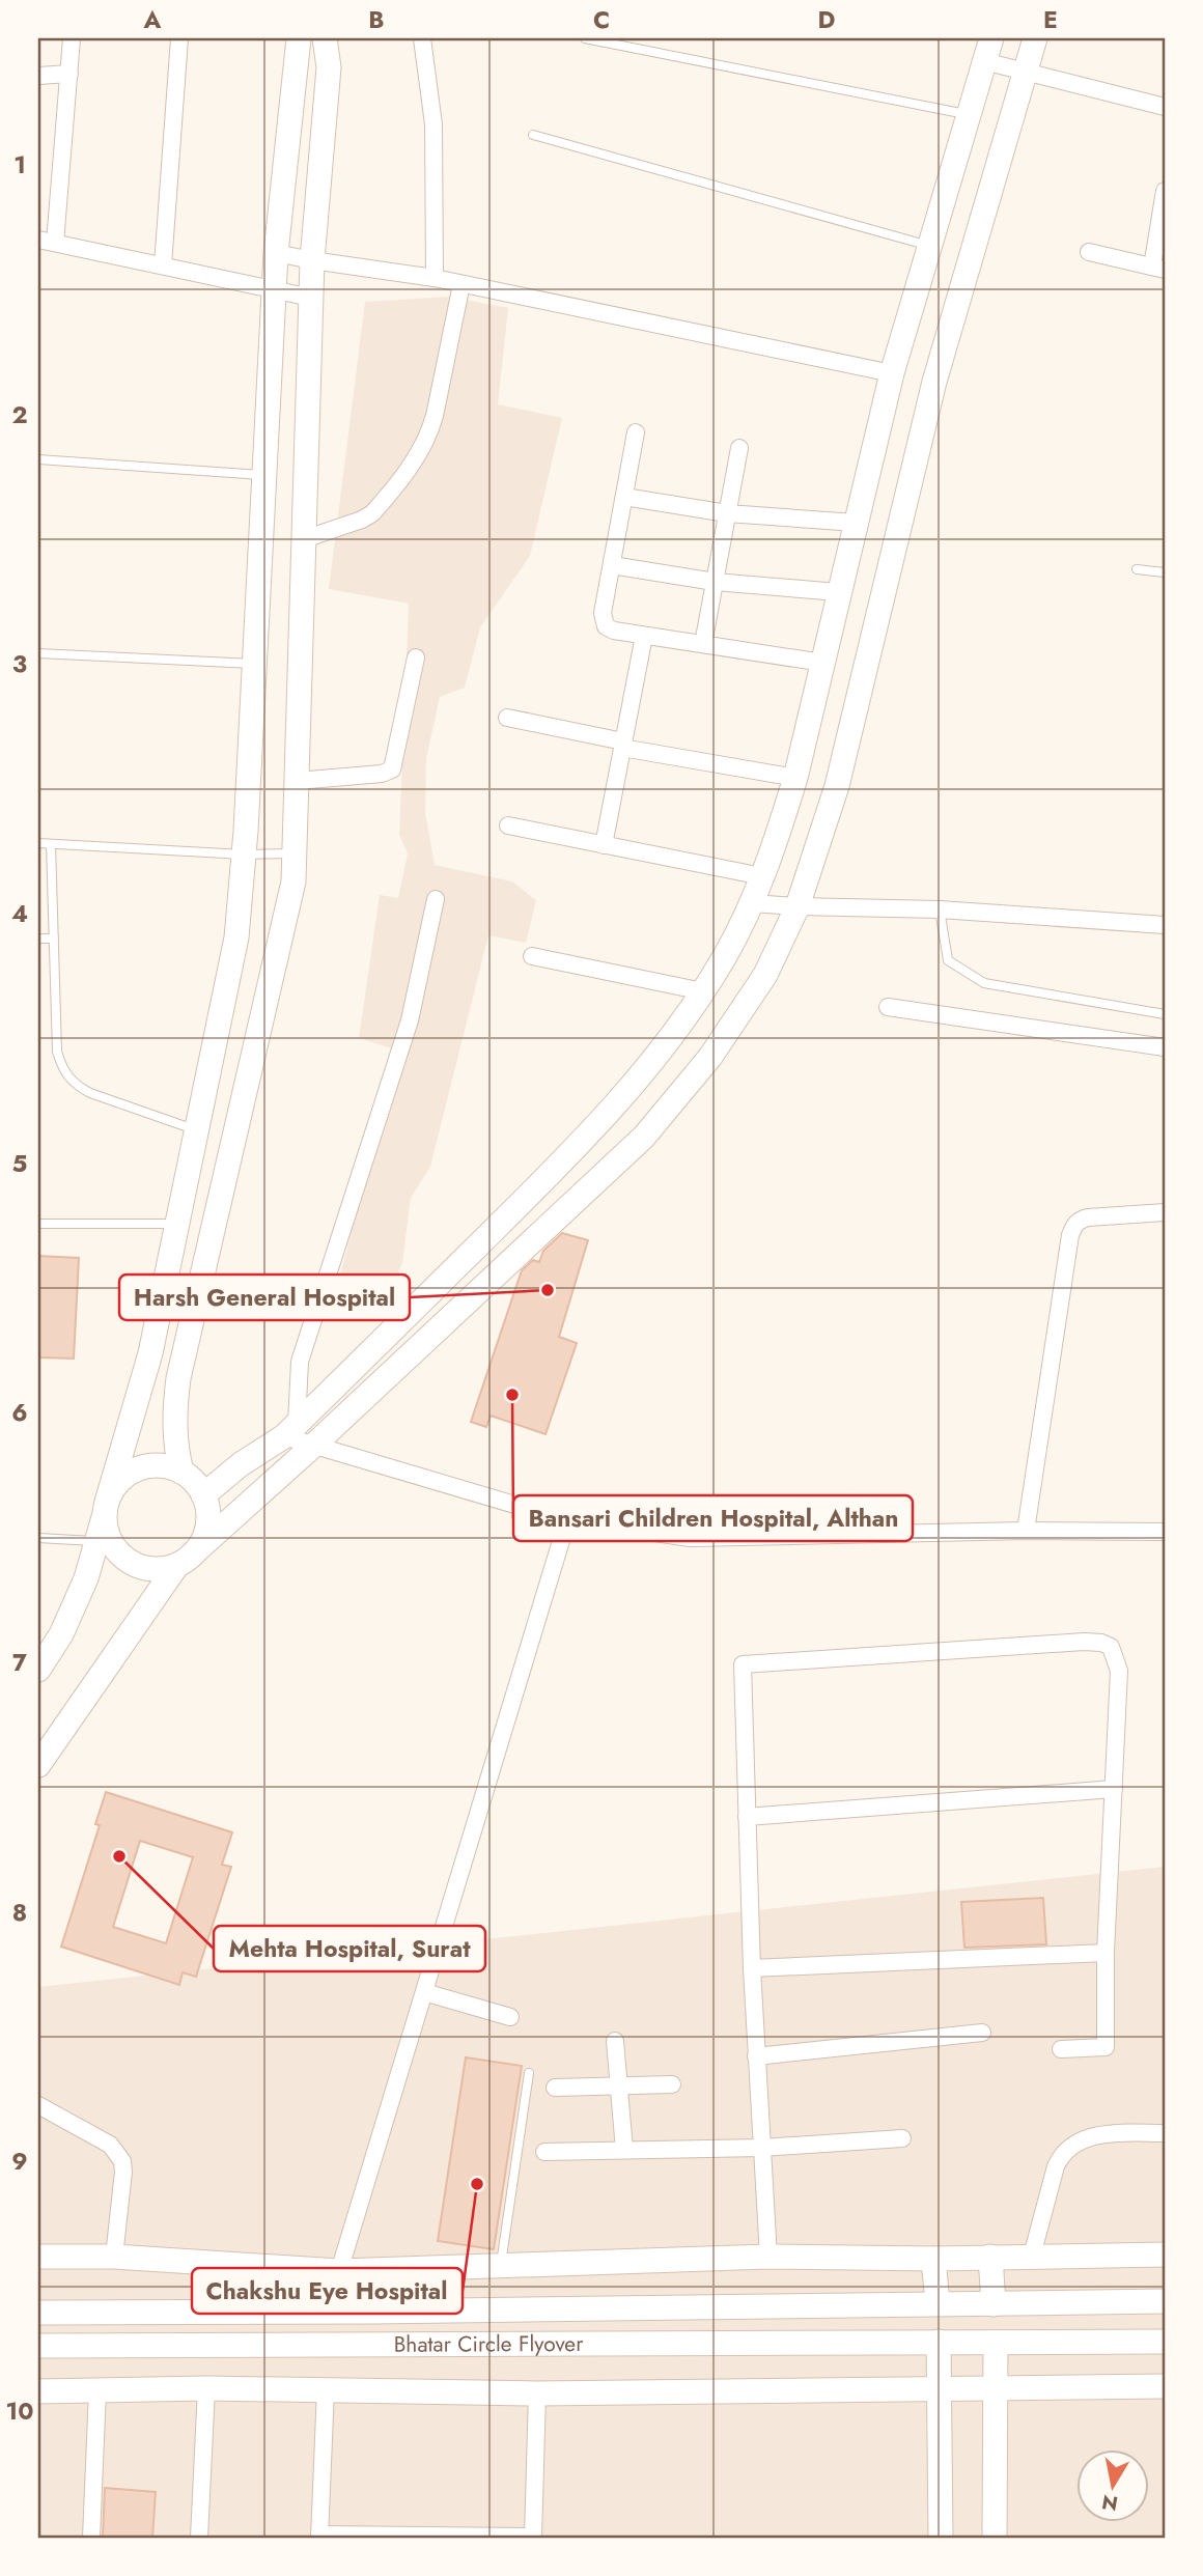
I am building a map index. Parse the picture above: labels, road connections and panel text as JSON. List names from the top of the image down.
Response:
{
  "streets": {
    "main road": ["Bhatar Circle Flyover"]
  },
  "places": [
    "Harsh General Hospital",
    "Bansari Children Hospital, Althan",
    "Mehta Hospital, Surat",
    "Chakshu Eye Hospital"
  ],
  "north": "bottom",
  "grid": {
    "columns": [
      "A",
      "B",
      "C",
      "D",
      "E"
    ],
    "rows": [
      "1",
      "2",
      "3",
      "4",
      "5",
      "6",
      "7",
      "8",
      "9",
      "10"
    ]
  }
}
